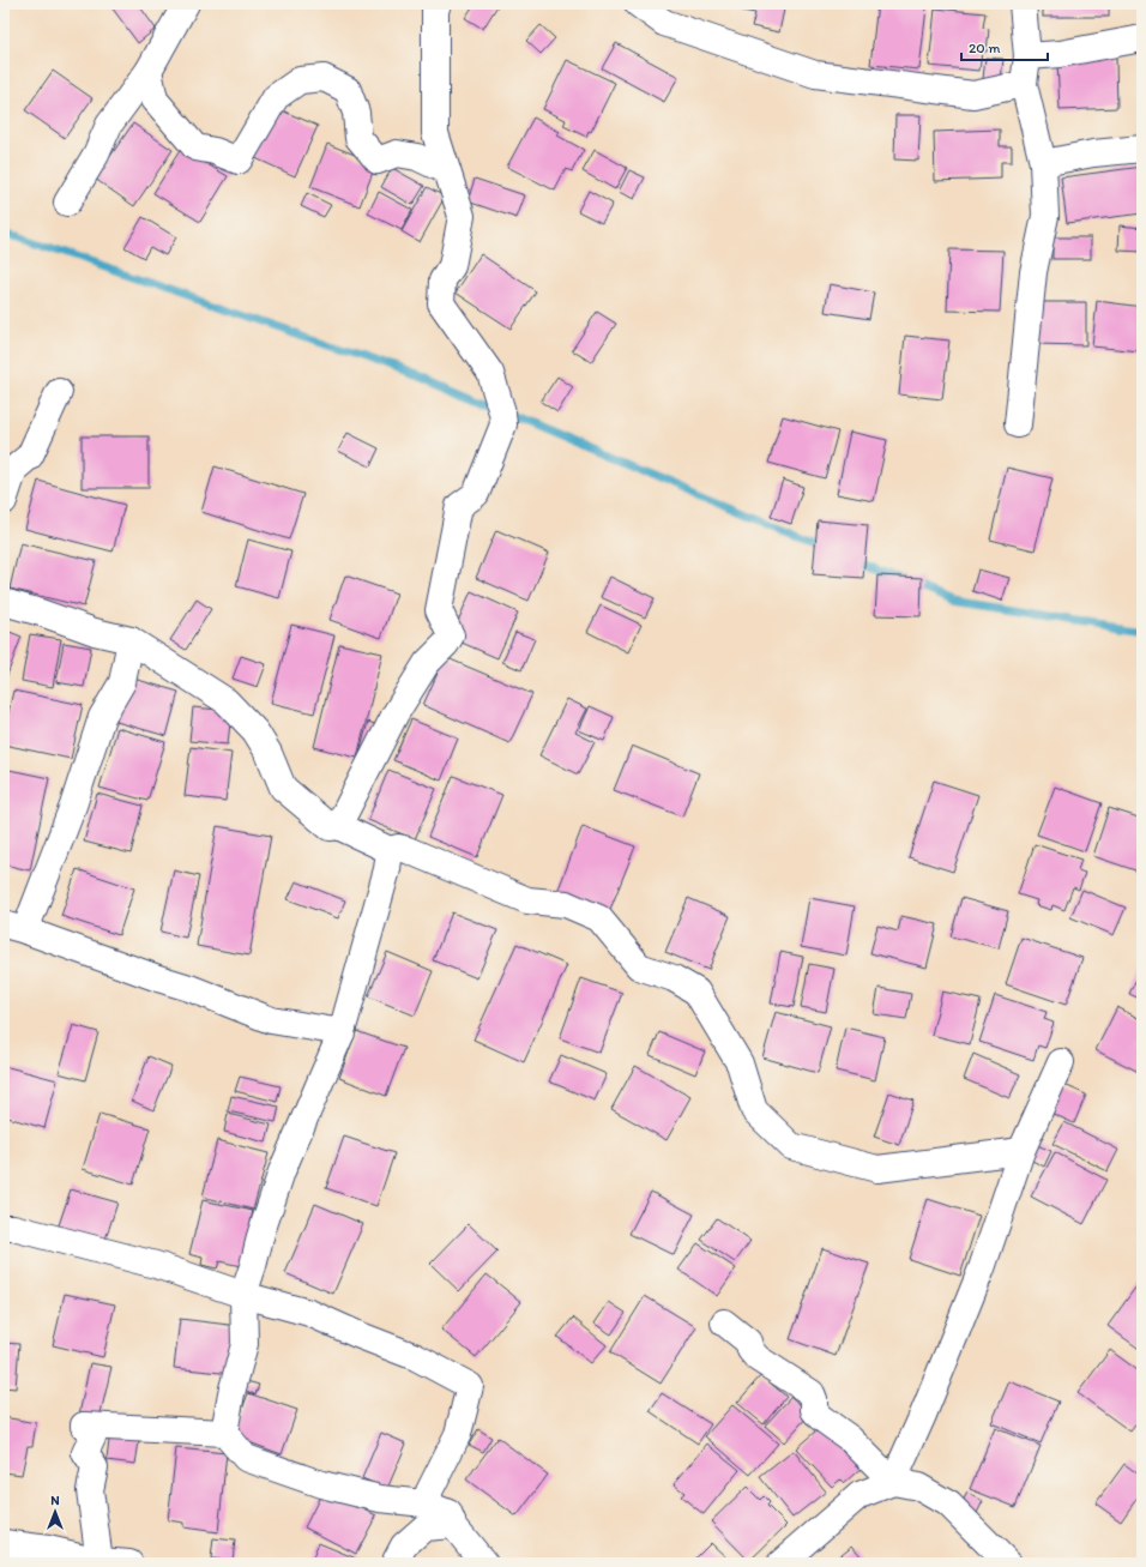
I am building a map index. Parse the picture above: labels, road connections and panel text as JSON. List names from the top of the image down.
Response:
{
  "scale_bar": "20 m",
  "north": "top"
}
